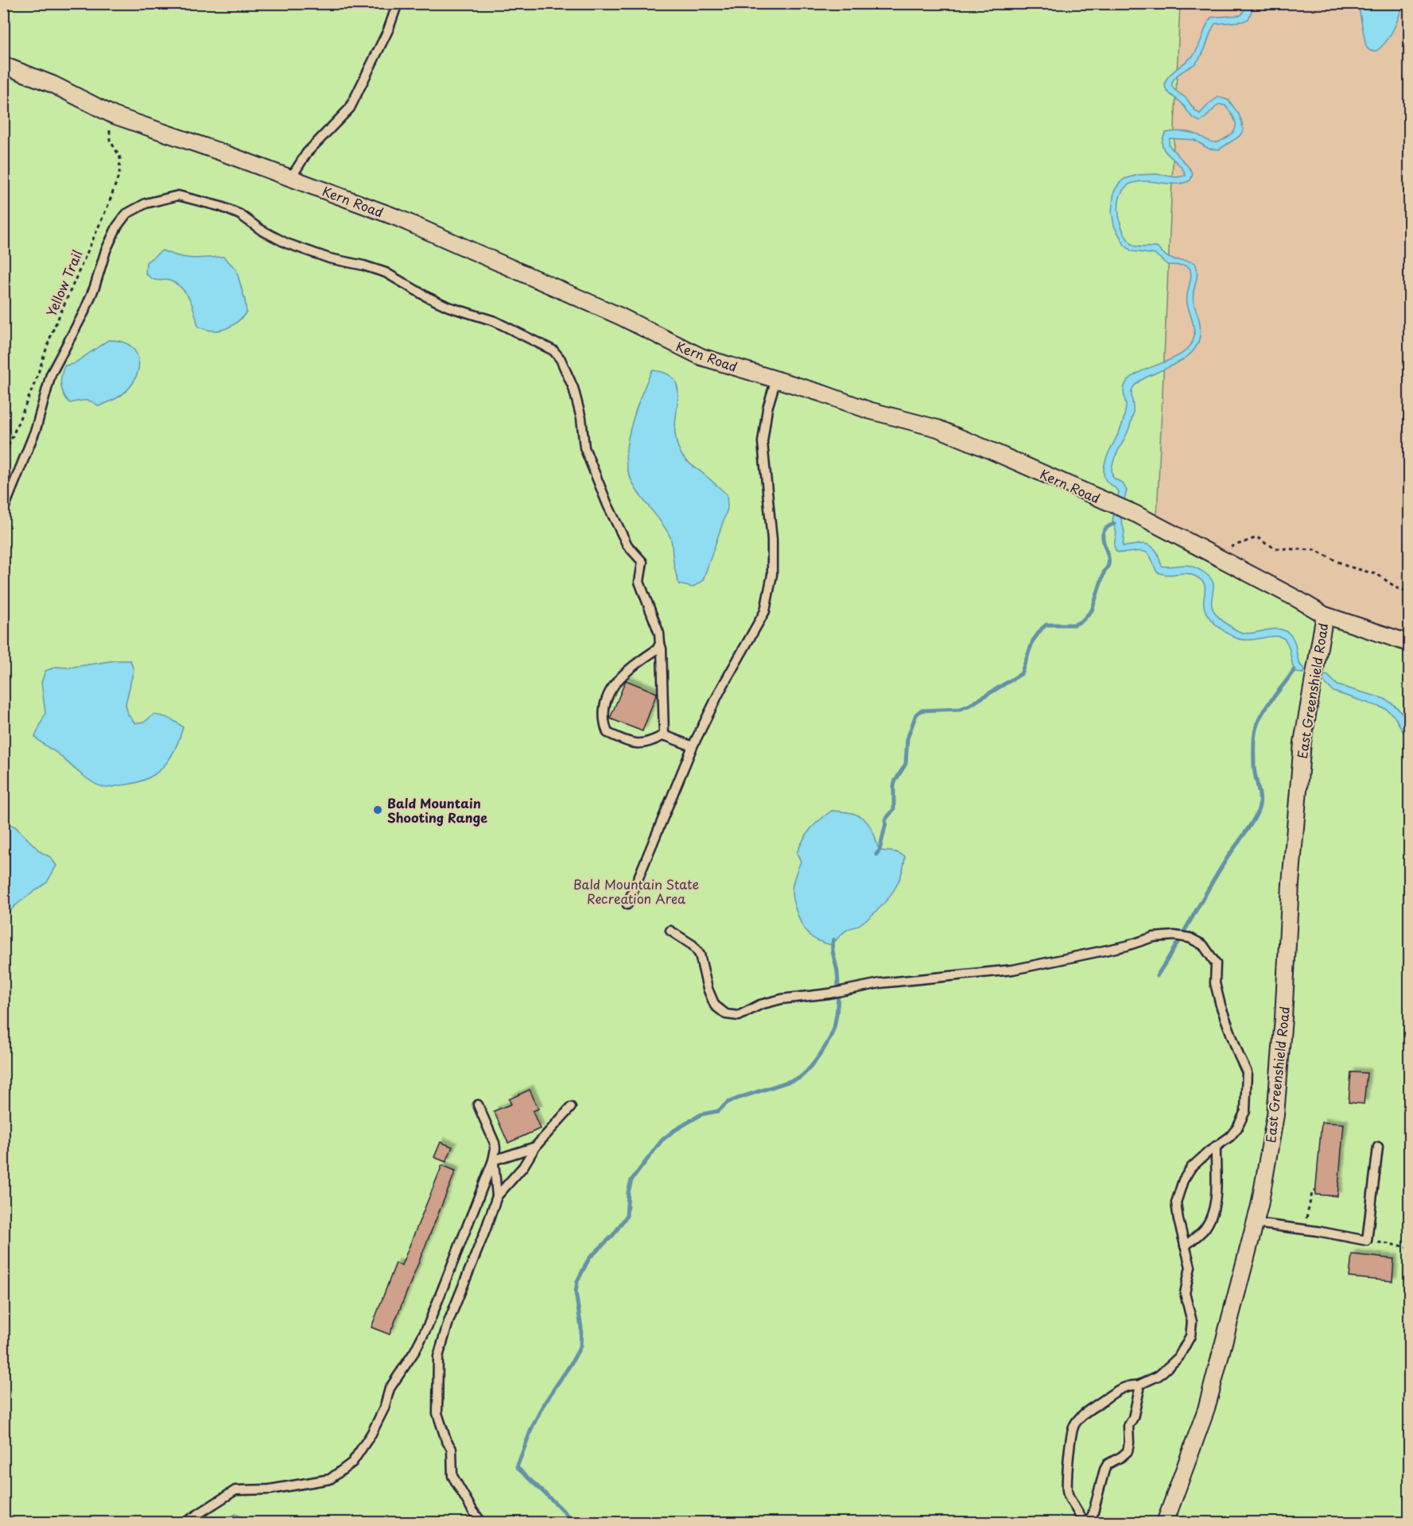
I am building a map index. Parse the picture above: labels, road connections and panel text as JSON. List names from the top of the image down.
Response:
{
  "streets": {
    "street": ["Kern Road", "East Greenshield Road"],
    "path": ["Yellow Trail"]
  },
  "crossings": [
    ["Kern Road", "Yellow Trail"],
    ["Kern Road", "East Greenshield Road"]
  ],
  "parks": ["Bald Mountain State Recreation Area"],
  "places": ["Bald Mountain Shooting Range"]
}
